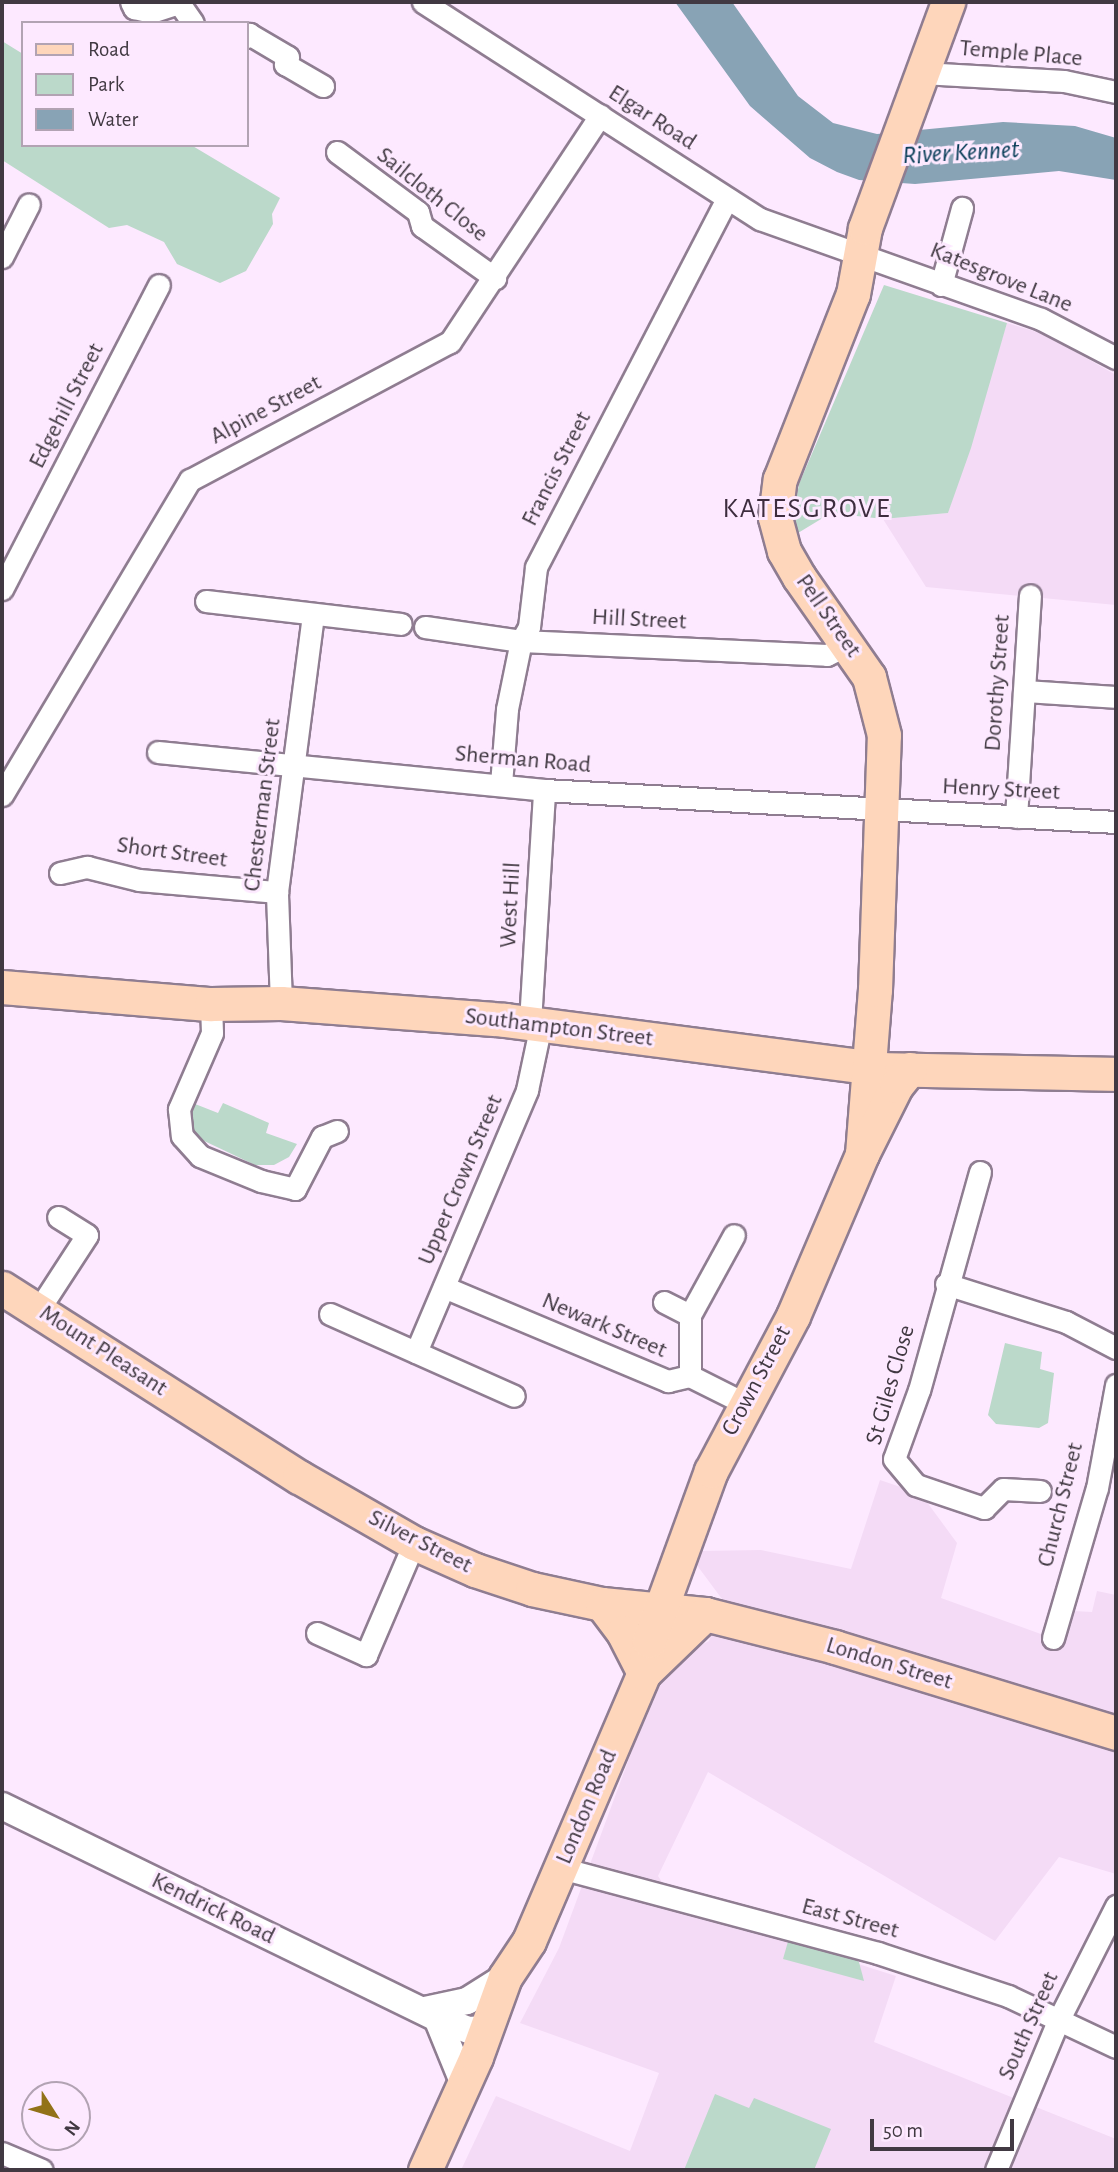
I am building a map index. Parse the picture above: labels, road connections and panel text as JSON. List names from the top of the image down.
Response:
{
  "streets": {
    "main road": [
      "Pell Street",
      "Southampton Street",
      "Mount Pleasant",
      "Crown Street",
      "Silver Street",
      "London Street",
      "London Road"
    ],
    "street": [
      "Temple Place",
      "Elgar Road",
      "Sailcloth Close",
      "Katesgrove Lane",
      "Edgehill Street",
      "Alpine Street",
      "Francis Street",
      "Hill Street",
      "Dorothy Street",
      "Sherman Road",
      "Henry Street",
      "Chesterman Street",
      "Short Street",
      "West Hill",
      "Upper Crown Street",
      "Newark Street",
      "St Giles Close",
      "Church Street",
      "Kendrick Road",
      "East Street",
      "South Street"
    ]
  },
  "crossings": [
    ["Temple Place", "Pell Street"],
    ["Elgar Road", "Katesgrove Lane"],
    ["Elgar Road", "Alpine Street"],
    ["Elgar Road", "Francis Street"],
    ["Elgar Road", "Pell Street"],
    ["Sailcloth Close", "Alpine Street"],
    ["Katesgrove Lane", "Pell Street"],
    ["Francis Street", "Hill Street"],
    ["Francis Street", "Sherman Road"],
    ["Pell Street", "Hill Street"],
    ["Pell Street", "Sherman Road"],
    ["Pell Street", "Henry Street"],
    ["Pell Street", "Southampton Street"],
    ["Pell Street", "Crown Street"],
    ["Dorothy Street", "Henry Street"],
    ["Sherman Road", "Henry Street"],
    ["Sherman Road", "Chesterman Street"],
    ["Sherman Road", "West Hill"],
    ["Chesterman Street", "Short Street"],
    ["Chesterman Street", "Southampton Street"],
    ["West Hill", "Southampton Street"],
    ["West Hill", "Upper Crown Street"],
    ["Southampton Street", "Upper Crown Street"],
    ["Southampton Street", "Crown Street"],
    ["Upper Crown Street", "Newark Street"],
    ["Newark Street", "Crown Street"],
    ["Mount Pleasant", "Silver Street"],
    ["Crown Street", "Silver Street"],
    ["Crown Street", "London Street"],
    ["Crown Street", "London Road"],
    ["Silver Street", "London Street"],
    ["Silver Street", "London Road"],
    ["London Street", "London Road"],
    ["London Road", "Kendrick Road"],
    ["London Road", "East Street"],
    ["East Street", "South Street"]
  ],
  "districts": ["KATESGROVE"],
  "water": ["River Kennet"],
  "legend": ["Road", "Park", "Water"],
  "scale_bar": "50 m",
  "north": "bottom right"
}
